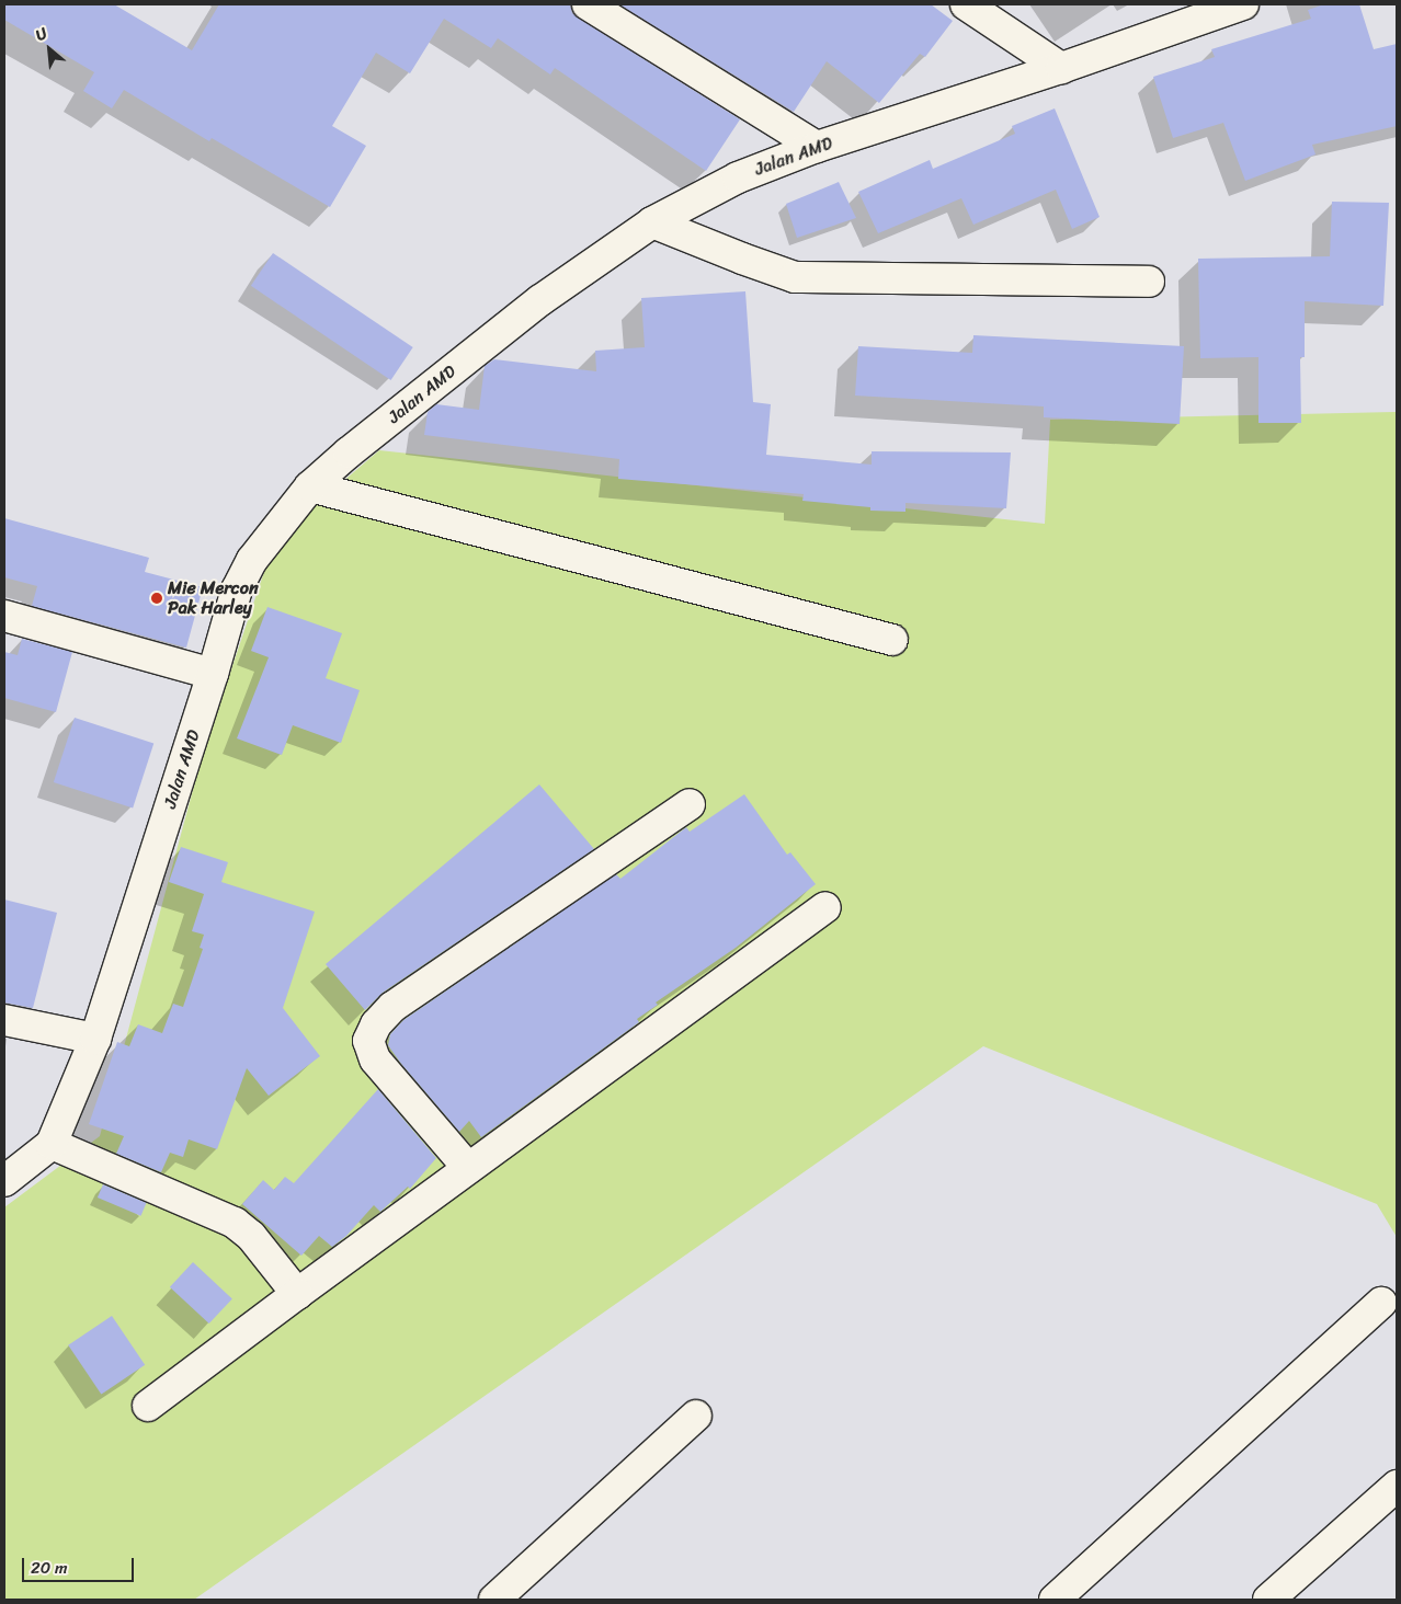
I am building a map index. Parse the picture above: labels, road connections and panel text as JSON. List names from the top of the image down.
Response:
{
  "streets": {
    "street": ["Jalan AMD"]
  },
  "places": ["Mie Mercon Pak Harley"],
  "scale_bar": "20 m",
  "north": "top left"
}
